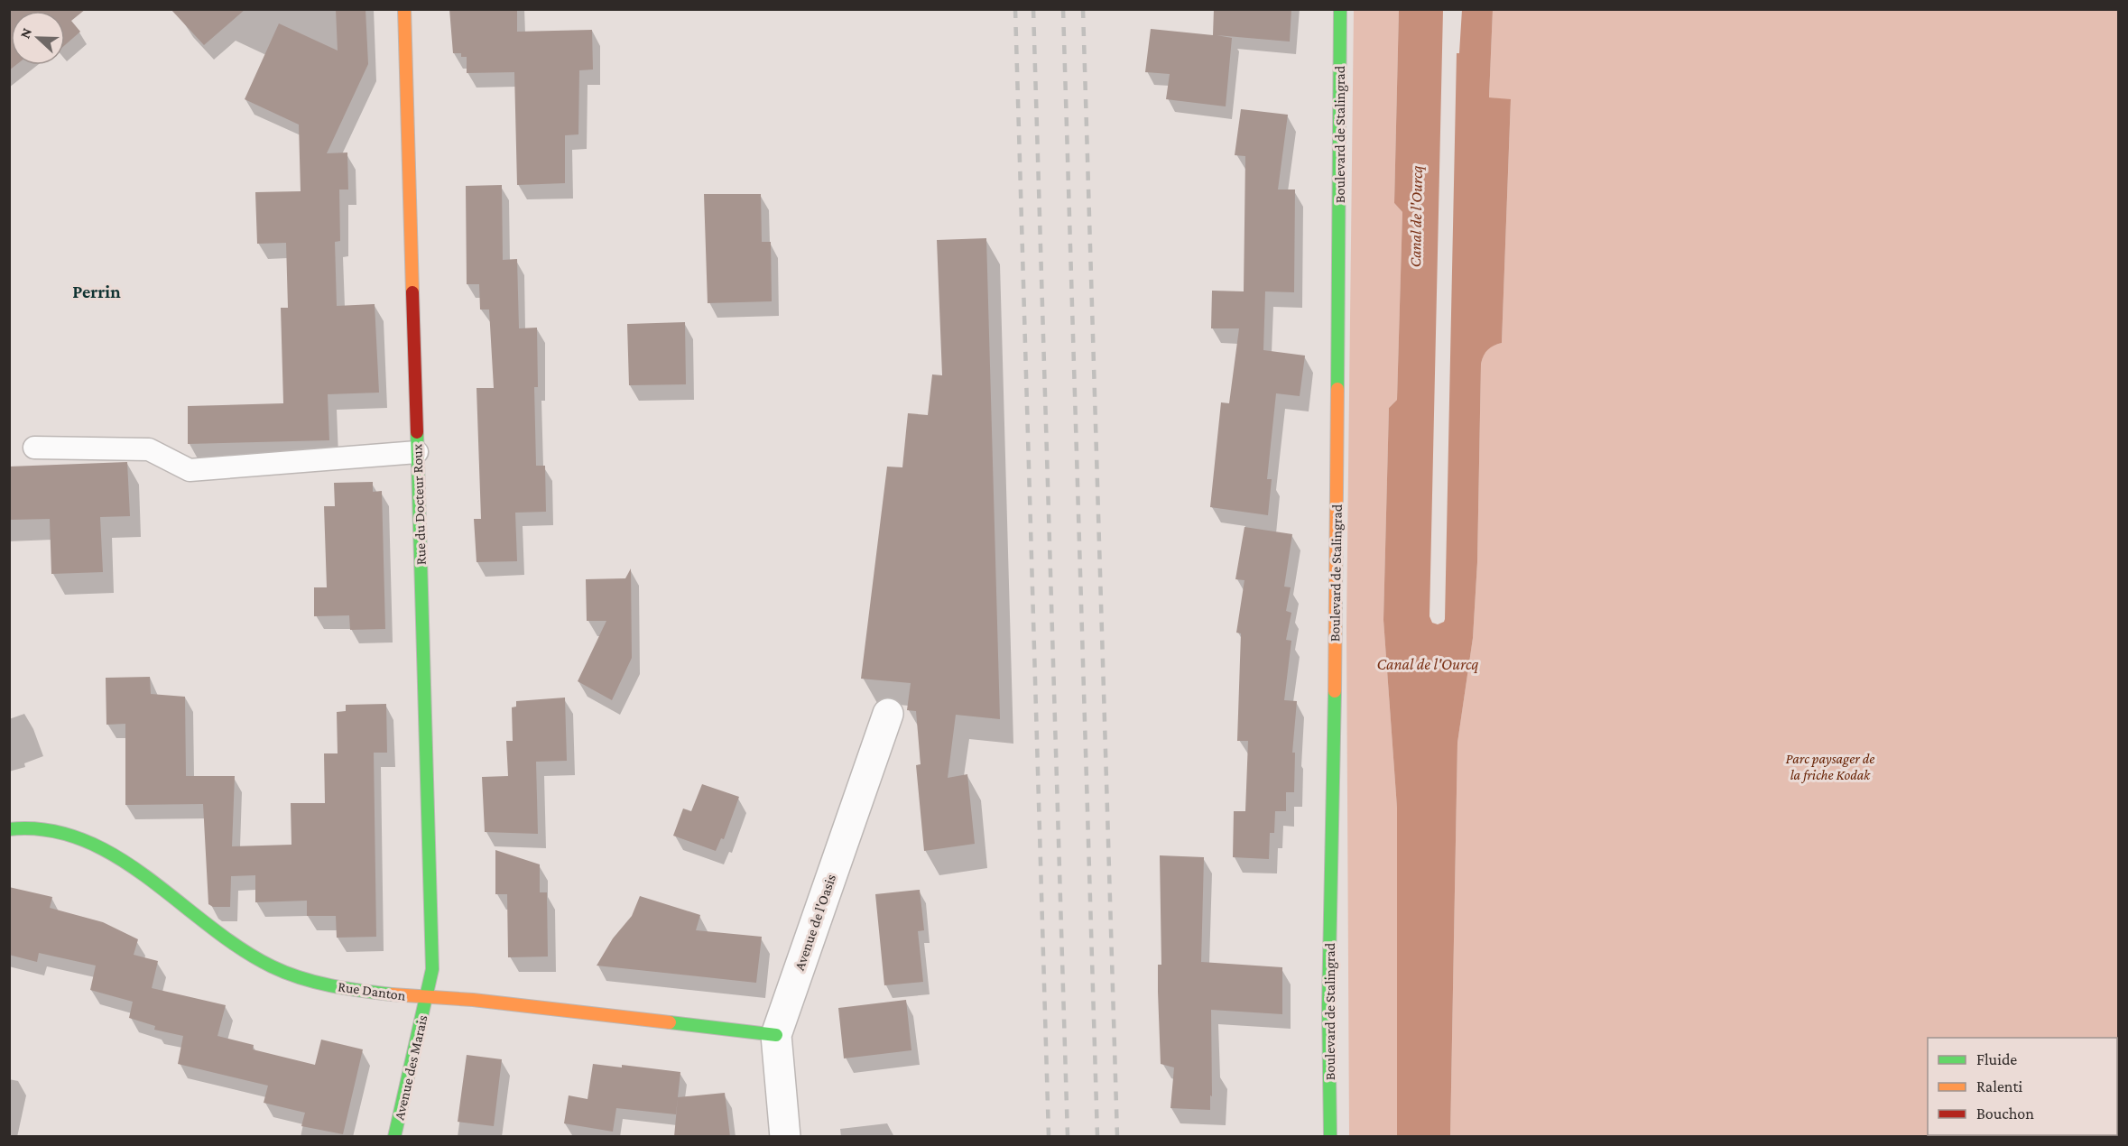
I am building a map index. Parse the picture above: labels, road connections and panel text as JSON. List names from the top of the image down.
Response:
{
  "streets": {
    "street": [
      "Boulevard de Stalingrad",
      "Rue du Docteur Roux",
      "Avenue de l'Oasis",
      "Rue Danton",
      "Avenue des Marais"
    ]
  },
  "crossings": [
    ["Rue du Docteur Roux", "Rue Danton"],
    ["Rue du Docteur Roux", "Avenue des Marais"],
    ["Avenue de l'Oasis", "Rue Danton"],
    ["Rue Danton", "Avenue des Marais"]
  ],
  "districts": ["Perrin"],
  "water": ["Canal de l'Ourcq"],
  "parks": ["Parc paysager de la friche Kodak"],
  "legend": ["Fluide", "Ralenti", "Bouchon"],
  "north": "left"
}
